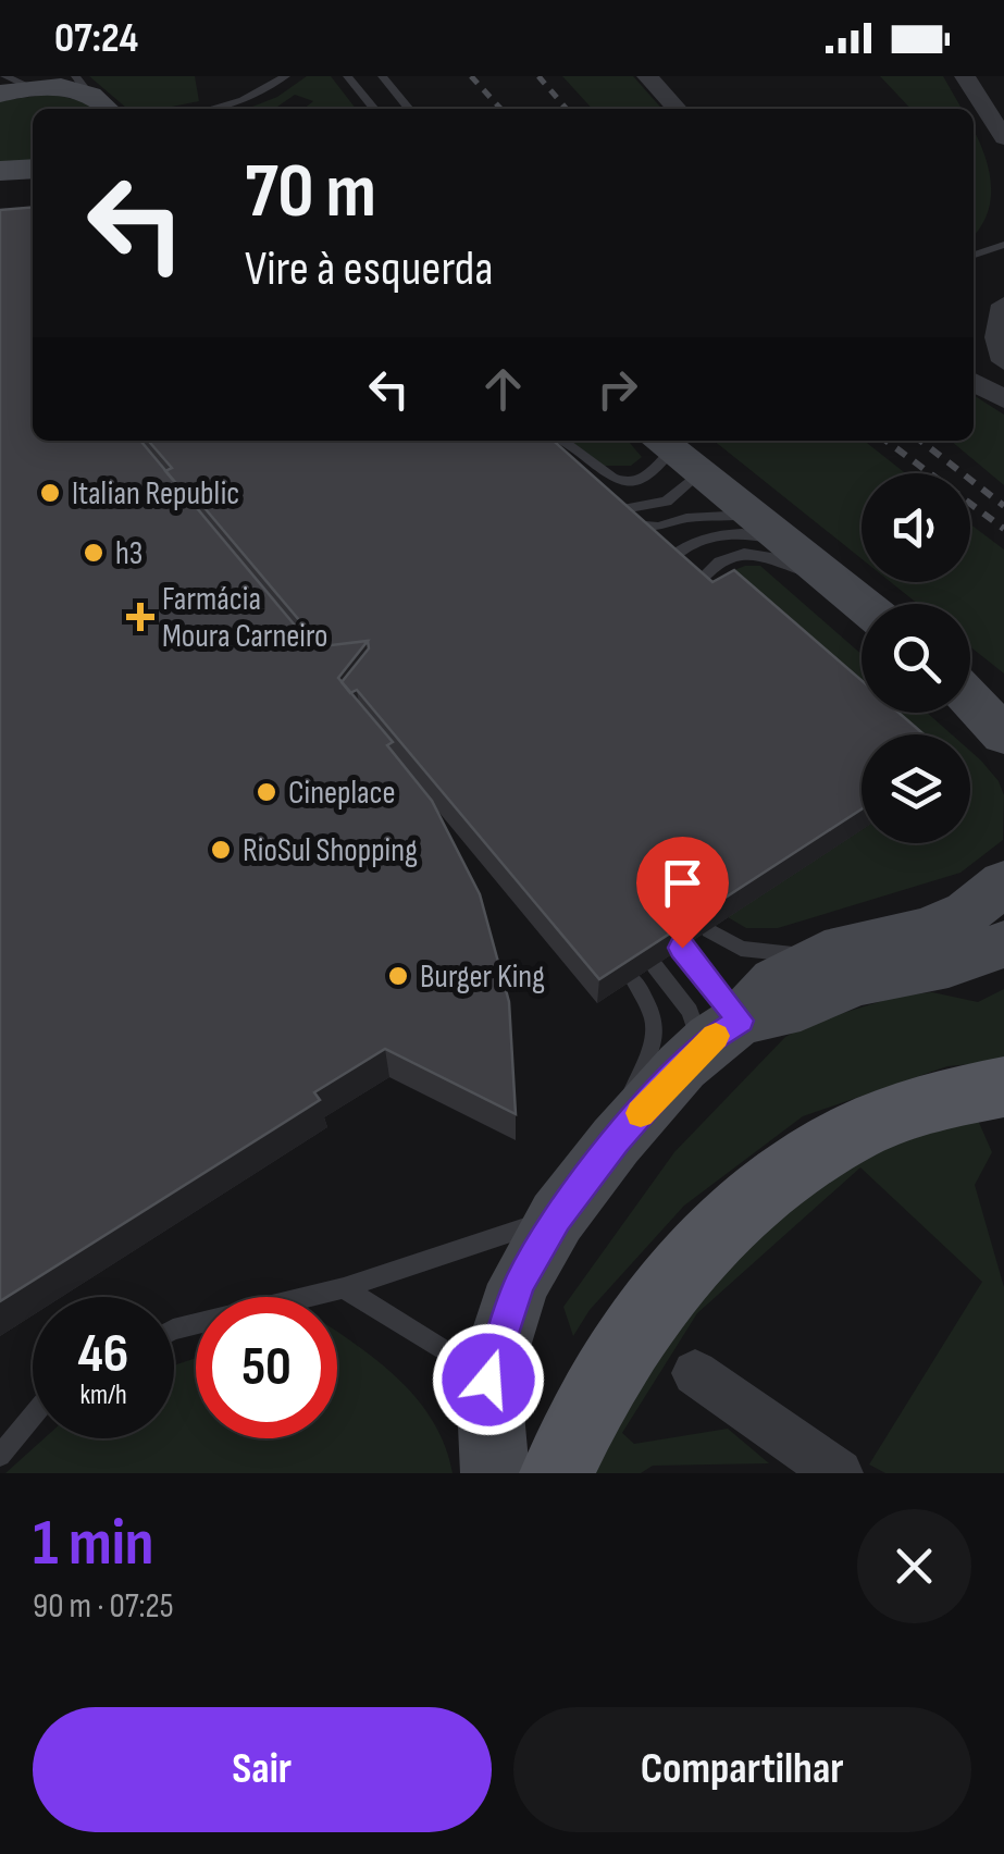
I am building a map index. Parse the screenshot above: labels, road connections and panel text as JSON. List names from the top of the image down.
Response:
{
  "places": {
    "other": [
      "Italian Republic",
      "h3",
      "Cineplace",
      "RioSul Shopping",
      "Burger King"
    ],
    "health": ["Farmácia Moura Carneiro"]
  },
  "page": {
    "status": "07:24",
    "turn": ["70 m", "Vire à esquerda"],
    "speed": "46 km/h",
    "limit": "50",
    "heading": ["1 min", "90 m · 07:25"],
    "buttons": ["Sair", "Compartilhar"]
  }
}
